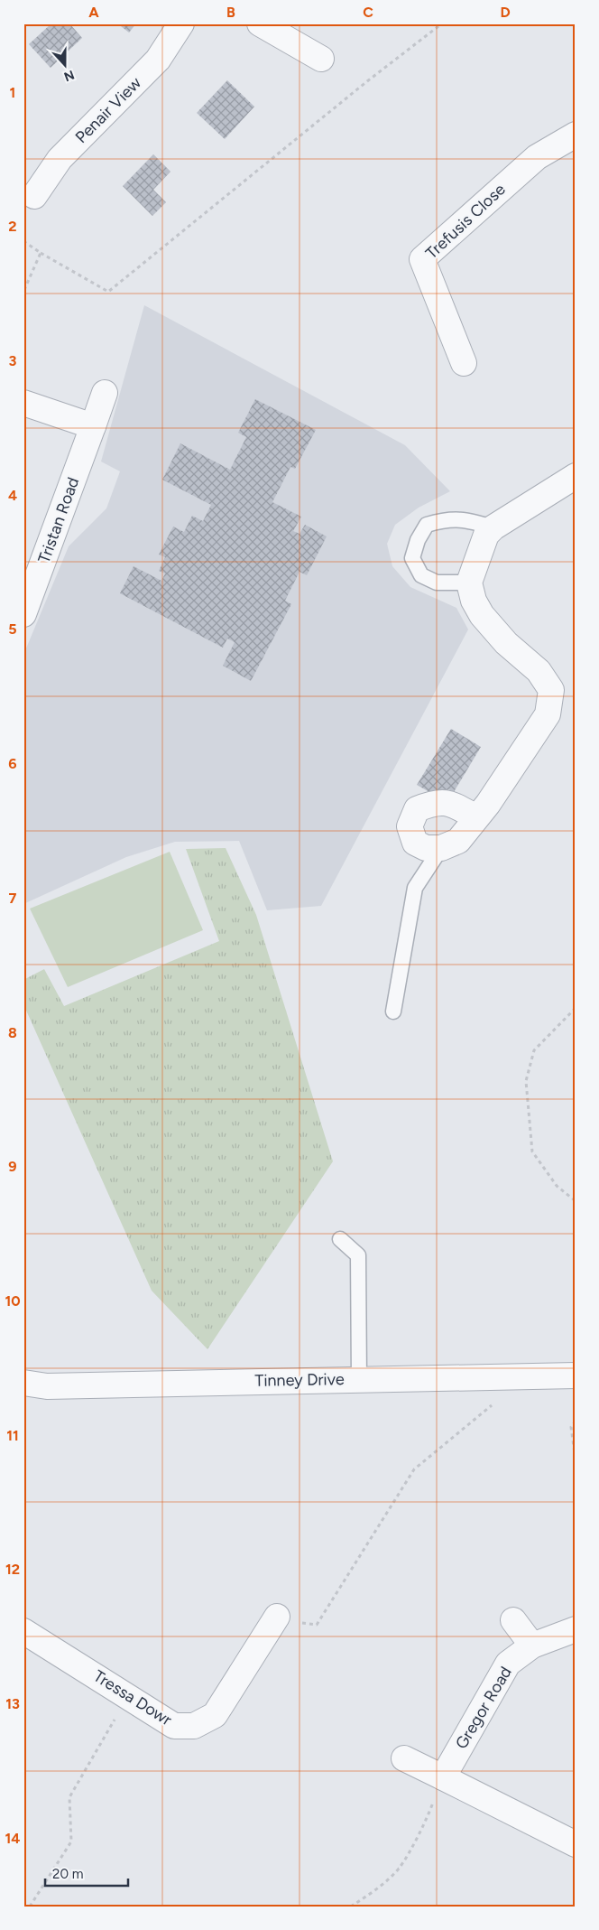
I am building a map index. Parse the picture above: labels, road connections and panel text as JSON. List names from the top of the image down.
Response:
{
  "streets": {
    "street": [
      "Penair View",
      "Trefusis Close",
      "Tristan Road",
      "Tinney Drive",
      "Tressa Dowr",
      "Gregor Road"
    ]
  },
  "scale_bar": "20 m",
  "north": "bottom",
  "grid": {
    "columns": [
      "A",
      "B",
      "C",
      "D"
    ],
    "rows": [
      "1",
      "2",
      "3",
      "4",
      "5",
      "6",
      "7",
      "8",
      "9",
      "10",
      "11",
      "12",
      "13",
      "14"
    ]
  }
}
